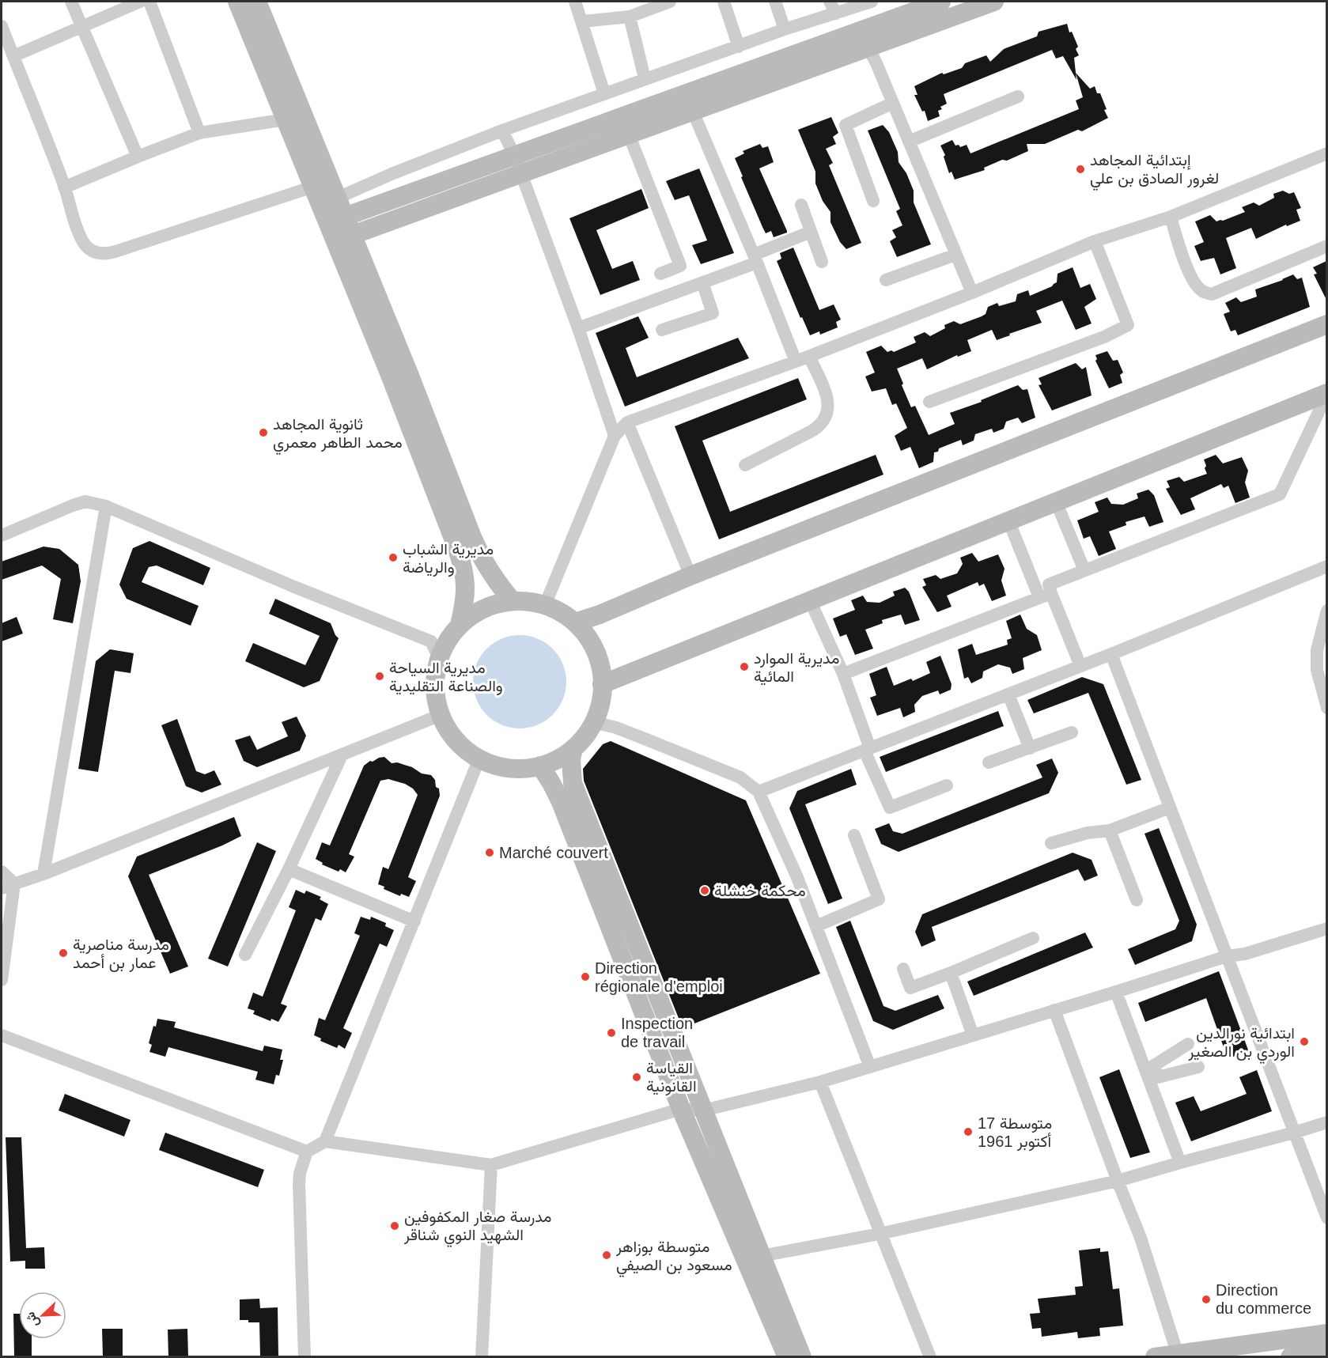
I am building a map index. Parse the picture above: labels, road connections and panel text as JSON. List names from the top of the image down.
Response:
{
  "places": [
    "إبتدائية المجاهد لغرور الصادق بن علي",
    "ثانوية المجاهد محمد الطاهر معمري",
    "مديرية الشباب والرياضة",
    "مديرية الموارد المائية",
    "مديرية السياحة والصناعة التقليدية",
    "Marché couvert",
    "محكمة خنشلة",
    "مدرسة مناصرية عمار بن أحمد",
    "Direction régionale d'emploi",
    "Inspection de travail",
    "ابتدائية نورالدين الوردي بن الصغير",
    "القياسة القانونية",
    "متوسطة 17 أكتوبر 1961",
    "مدرسة صغار المكفوفين الشهيد النوي شناقر",
    "متوسطة بوزاهر مسعود بن الصيفي",
    "Direction du commerce"
  ],
  "north": "bottom left"
}
